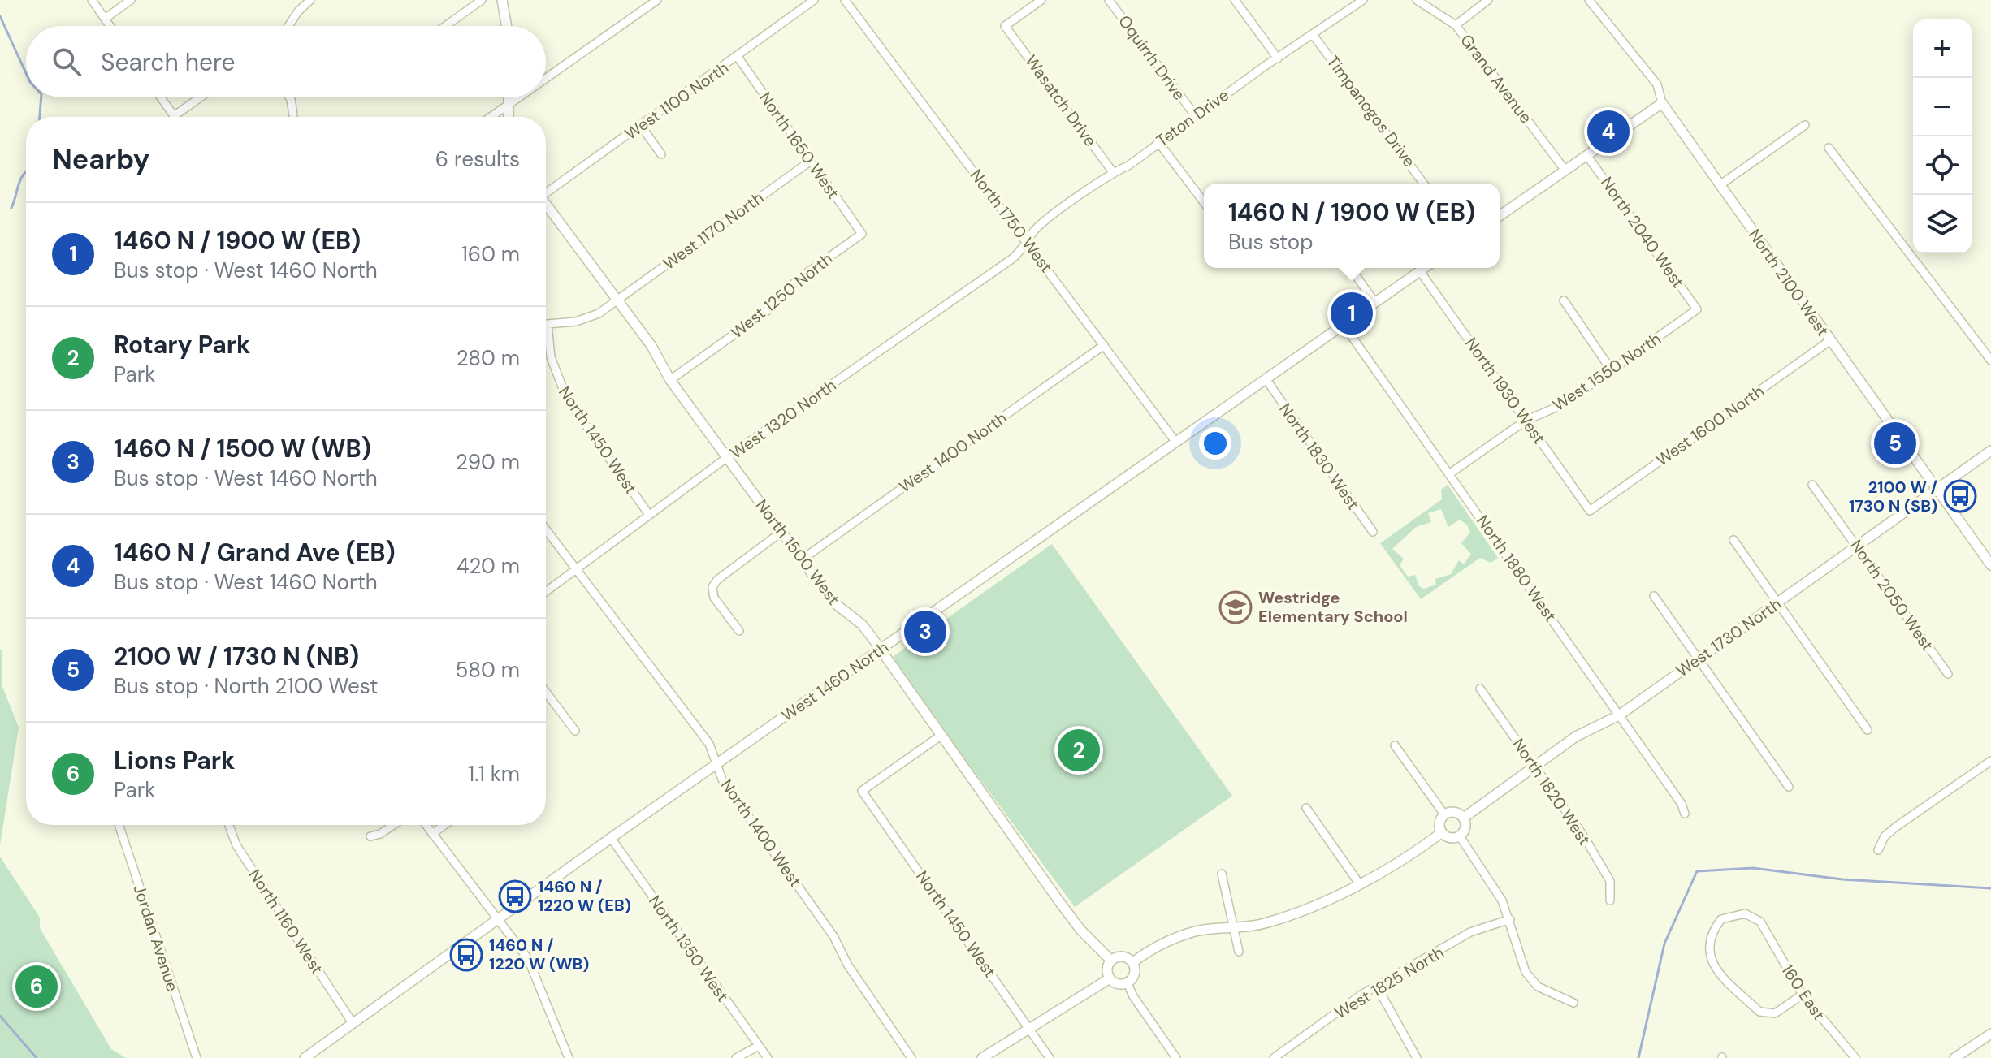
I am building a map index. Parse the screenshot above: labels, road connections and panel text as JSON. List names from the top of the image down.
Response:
{
  "streets": {
    "street": [
      "Oquirrh Drive",
      "Grand Avenue",
      "West 1100 North",
      "Wasatch Drive",
      "Timpanogos Drive",
      "Teton Drive",
      "North 1650 West",
      "North 1750 West",
      "West 1170 North",
      "North 2040 West",
      "North 2100 West",
      "West 1250 North",
      "West 1550 North",
      "North 1930 West",
      "West 1320 North",
      "West 1600 North",
      "North 1450 West",
      "West 1400 North",
      "North 1830 West",
      "North 1500 West",
      "North 1880 West",
      "North 2050 West",
      "West 1730 North",
      "West 1460 North",
      "North 1820 West",
      "North 1400 West",
      "North 1160 West",
      "Jordan Avenue",
      "North 1350 West",
      "West 1825 North",
      "160 East"
    ]
  },
  "crossings": [
    ["Oquirrh Drive", "Teton Drive"],
    ["West 1100 North", "North 1650 West"],
    ["Wasatch Drive", "Teton Drive"],
    ["Timpanogos Drive", "Teton Drive"],
    ["Teton Drive", "North 1750 West"],
    ["Teton Drive", "West 1320 North"],
    ["North 1650 West", "West 1170 North"],
    ["North 1650 West", "West 1250 North"],
    ["North 1750 West", "West 1320 North"],
    ["North 1750 West", "West 1400 North"],
    ["North 1750 West", "West 1460 North"],
    ["West 1170 North", "North 1450 West"],
    ["West 1170 North", "North 1500 West"],
    ["North 2040 West", "West 1550 North"],
    ["North 2100 West", "West 1600 North"],
    ["North 2100 West", "West 1730 North"],
    ["West 1250 North", "North 1500 West"],
    ["West 1550 North", "North 1930 West"],
    ["West 1550 North", "North 1880 West"],
    ["North 1930 West", "West 1600 North"],
    ["North 1930 West", "West 1460 North"],
    ["West 1320 North", "North 1450 West"],
    ["West 1320 North", "North 1500 West"],
    ["West 1320 North", "North 1400 West"],
    ["North 1450 West", "North 1500 West"],
    ["West 1400 North", "North 1500 West"],
    ["North 1830 West", "West 1460 North"],
    ["North 1500 West", "West 1460 North"],
    ["North 1880 West", "West 1730 North"],
    ["North 1880 West", "West 1460 North"],
    ["North 2050 West", "West 1730 North"],
    ["West 1730 North", "North 1820 West"],
    ["West 1460 North", "North 1400 West"],
    ["West 1460 North", "North 1160 West"],
    ["West 1460 North", "North 1350 West"]
  ],
  "places": {
    "bus stop": ["2100 W / 1730 N (SB)", "1460 N / 1220 W (EB)", "1460 N / 1220 W (WB)"],
    "school or university": ["Westridge Elementary School"]
  },
  "page": {
    "map_buttons": ["+", "−"],
    "search": "Search here",
    "pins": [
      "4",
      "1",
      "5",
      "3",
      "2",
      "6"
    ],
    "heading": ["Nearby", "6 results"],
    "popup": ["1460 N / 1900 W (EB)", "Bus stop"],
    "list": [
      {
        "mark": "1",
        "name": "1460 N / 1900 W (EB)",
        "note": "Bus stop · West 1460 North",
        "value": "160 m"
      },
      {
        "mark": "2",
        "name": "Rotary Park",
        "note": "Park",
        "value": "280 m"
      },
      {
        "mark": "3",
        "name": "1460 N / 1500 W (WB)",
        "note": "Bus stop · West 1460 North",
        "value": "290 m"
      },
      {
        "mark": "4",
        "name": "1460 N / Grand Ave (EB)",
        "note": "Bus stop · West 1460 North",
        "value": "420 m"
      },
      {
        "mark": "5",
        "name": "2100 W / 1730 N (NB)",
        "note": "Bus stop · North 2100 West",
        "value": "580 m"
      },
      {
        "mark": "6",
        "name": "Lions Park",
        "note": "Park",
        "value": "1.1 km"
      }
    ]
  }
}
